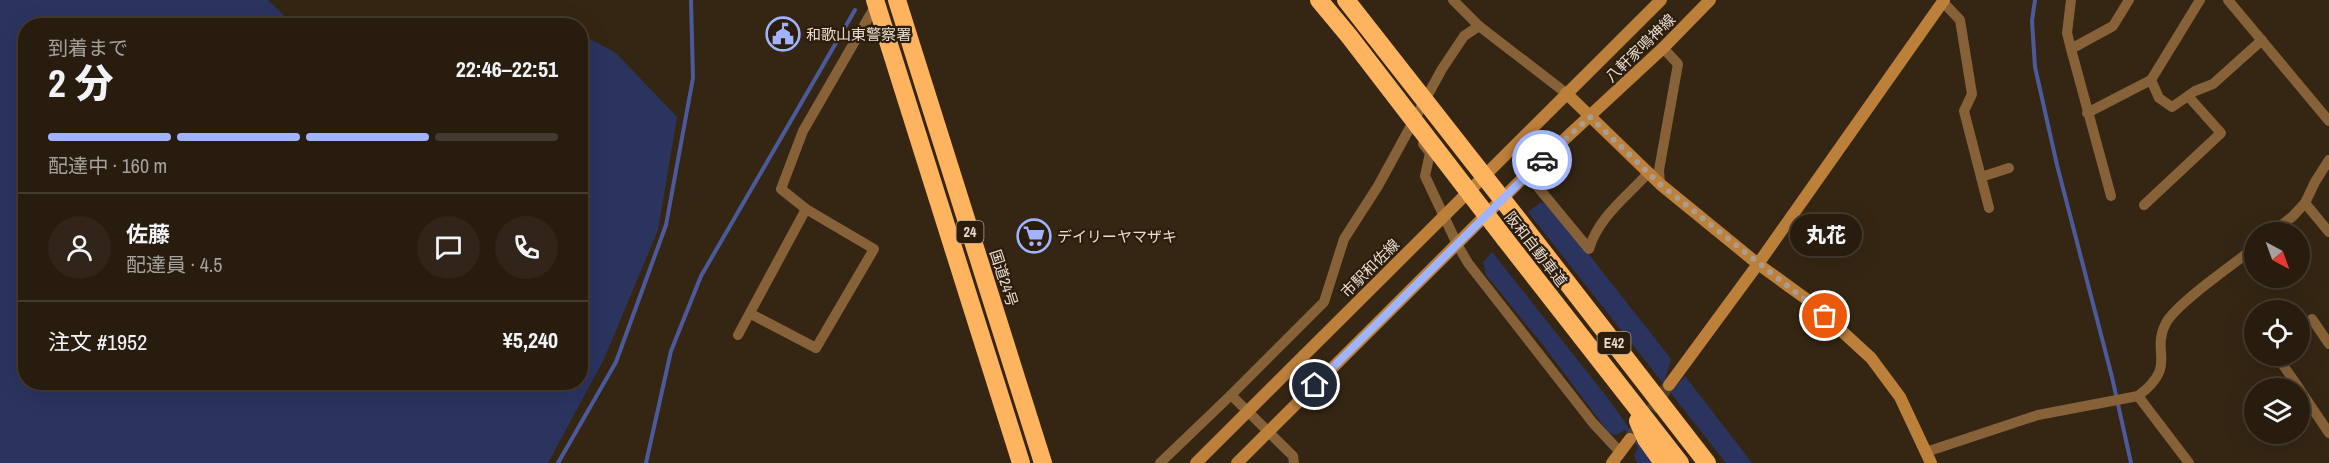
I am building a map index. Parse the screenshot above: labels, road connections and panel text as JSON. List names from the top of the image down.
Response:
{
  "streets": {
    "highway": [
      "24",
      "阪和自動車道",
      "国道24号",
      "E42"
    ],
    "street": ["八軒家鳴神線", "市駅和佐線"]
  },
  "crossings": [
    ["八軒家鳴神線", "市駅和佐線"]
  ],
  "places": {
    "public building": ["和歌山東警察署"],
    "supermarket": ["デイリーヤマザキ"],
    "other": ["丸花"]
  },
  "north": "bottom right",
  "page": {
    "heading": ["2 分", "到着まで", "22:46–22:51"],
    "panel": [
      "佐藤",
      "配達員 · 4.5",
      "注文 #1952",
      "¥5,240"
    ],
    "bar": "配達中 · 160 m",
    "bubble": "丸花"
  }
}
